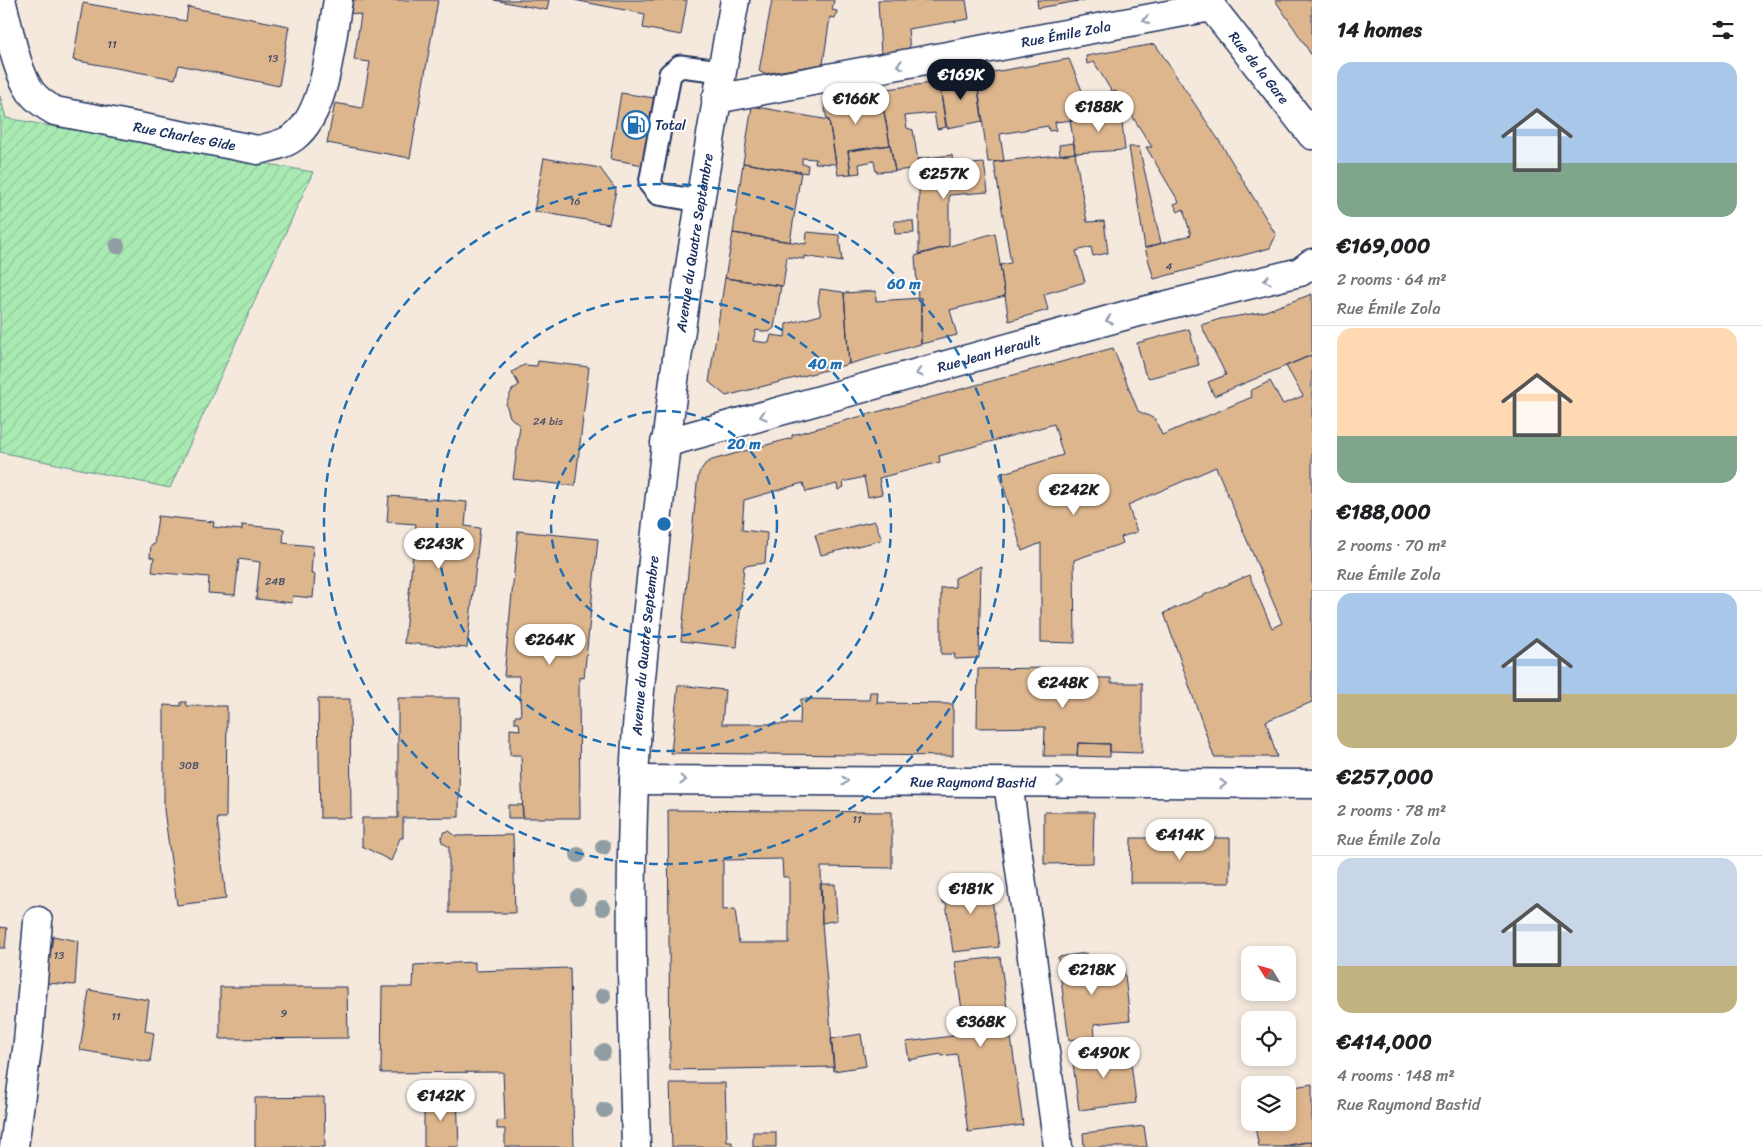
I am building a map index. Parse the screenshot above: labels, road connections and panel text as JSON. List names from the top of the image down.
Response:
{
  "streets": {
    "street": [
      "Rue Émile Zola",
      "Rue de la Gare",
      "Rue Charles Gide",
      "Avenue du Quatre Septembre",
      "Rue Jean Herault",
      "Rue Raymond Bastid"
    ]
  },
  "crossings": [
    ["Rue Émile Zola", "Rue de la Gare"],
    ["Rue Émile Zola", "Avenue du Quatre Septembre"],
    ["Avenue du Quatre Septembre", "Rue Jean Herault"],
    ["Avenue du Quatre Septembre", "Rue Raymond Bastid"]
  ],
  "one_way": ["Rue Émile Zola", "Rue Jean Herault", "Rue Raymond Bastid"],
  "places": {
    "fuel station": ["Total"]
  },
  "house_numbers": [
    "11",
    "13",
    "16",
    "4",
    "24 bis",
    "24B",
    "30B",
    "11",
    "13",
    "9",
    "11"
  ],
  "north": "top left",
  "page": {
    "heading": "14 homes",
    "price": [
      "€169K",
      "€166K",
      "€188K",
      "€257K",
      "€242K",
      "€243K",
      "€264K",
      "€248K",
      "€414K",
      "€181K",
      "€218K",
      "€368K",
      "€490K",
      "€142K"
    ],
    "list": [
      {
        "name": "€169,000",
        "note": "2 rooms · 64 m² · Rue Émile Zola"
      },
      {
        "name": "€188,000",
        "note": "2 rooms · 70 m² · Rue Émile Zola"
      },
      {
        "name": "€257,000",
        "note": "2 rooms · 78 m² · Rue Émile Zola"
      },
      {
        "name": "€414,000",
        "note": "4 rooms · 148 m² · Rue Raymond Bastid"
      }
    ]
  },
  "rings": ["60 m", "40 m", "20 m"]
}
